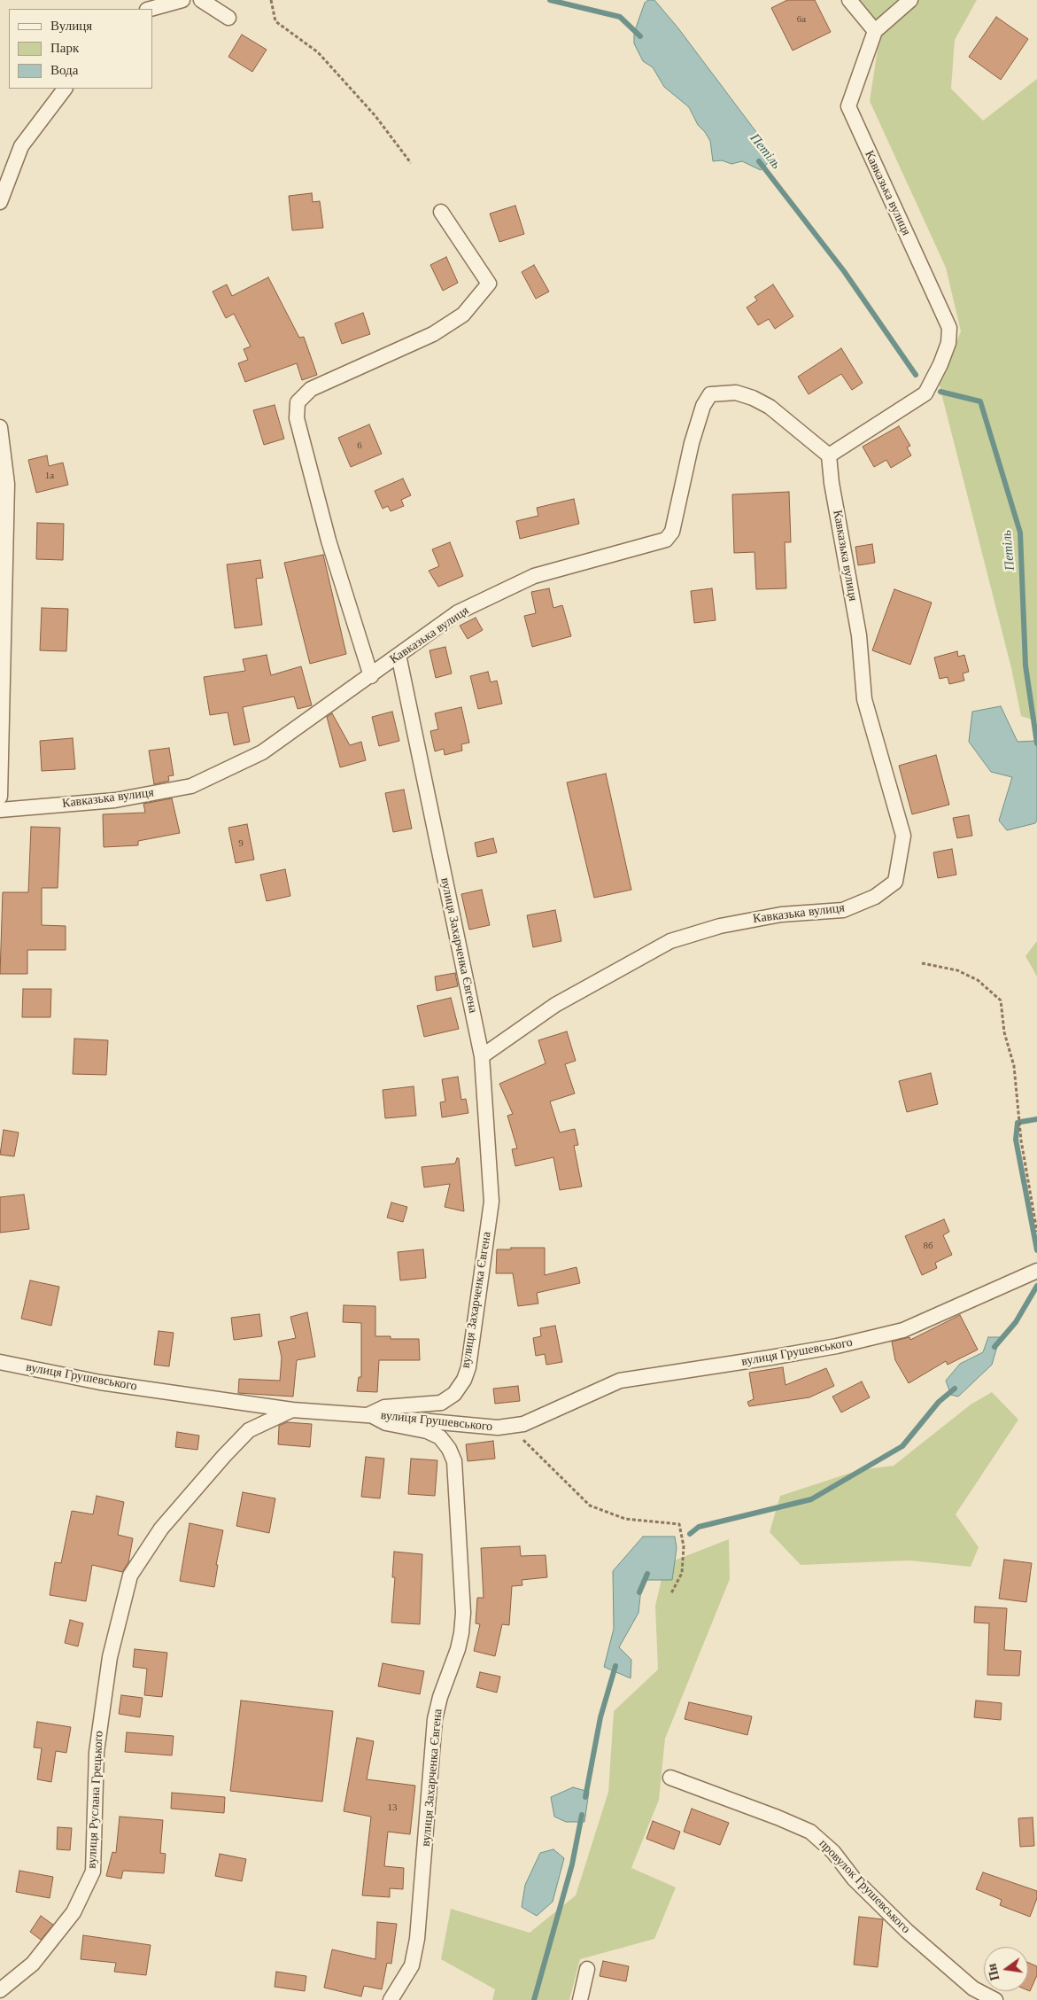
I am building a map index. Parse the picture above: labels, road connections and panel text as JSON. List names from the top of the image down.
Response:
{
  "streets": {
    "street": [
      "Кавказька вулиця",
      "вулиця Захарченка Євгена",
      "вулиця Грушевського",
      "вулиця Руслана Грецького",
      "провулок Грушевського"
    ]
  },
  "crossings": [
    ["Кавказька вулиця", "вулиця Захарченка Євгена"],
    ["вулиця Захарченка Євгена", "вулиця Грушевського"],
    ["вулиця Грушевського", "вулиця Руслана Грецького"]
  ],
  "water": ["Петіль"],
  "house_numbers": [
    "6а",
    "6",
    "1а",
    "9",
    "8б",
    "13"
  ],
  "legend": ["Вулиця", "Парк", "Вода"],
  "north": "left"
}
